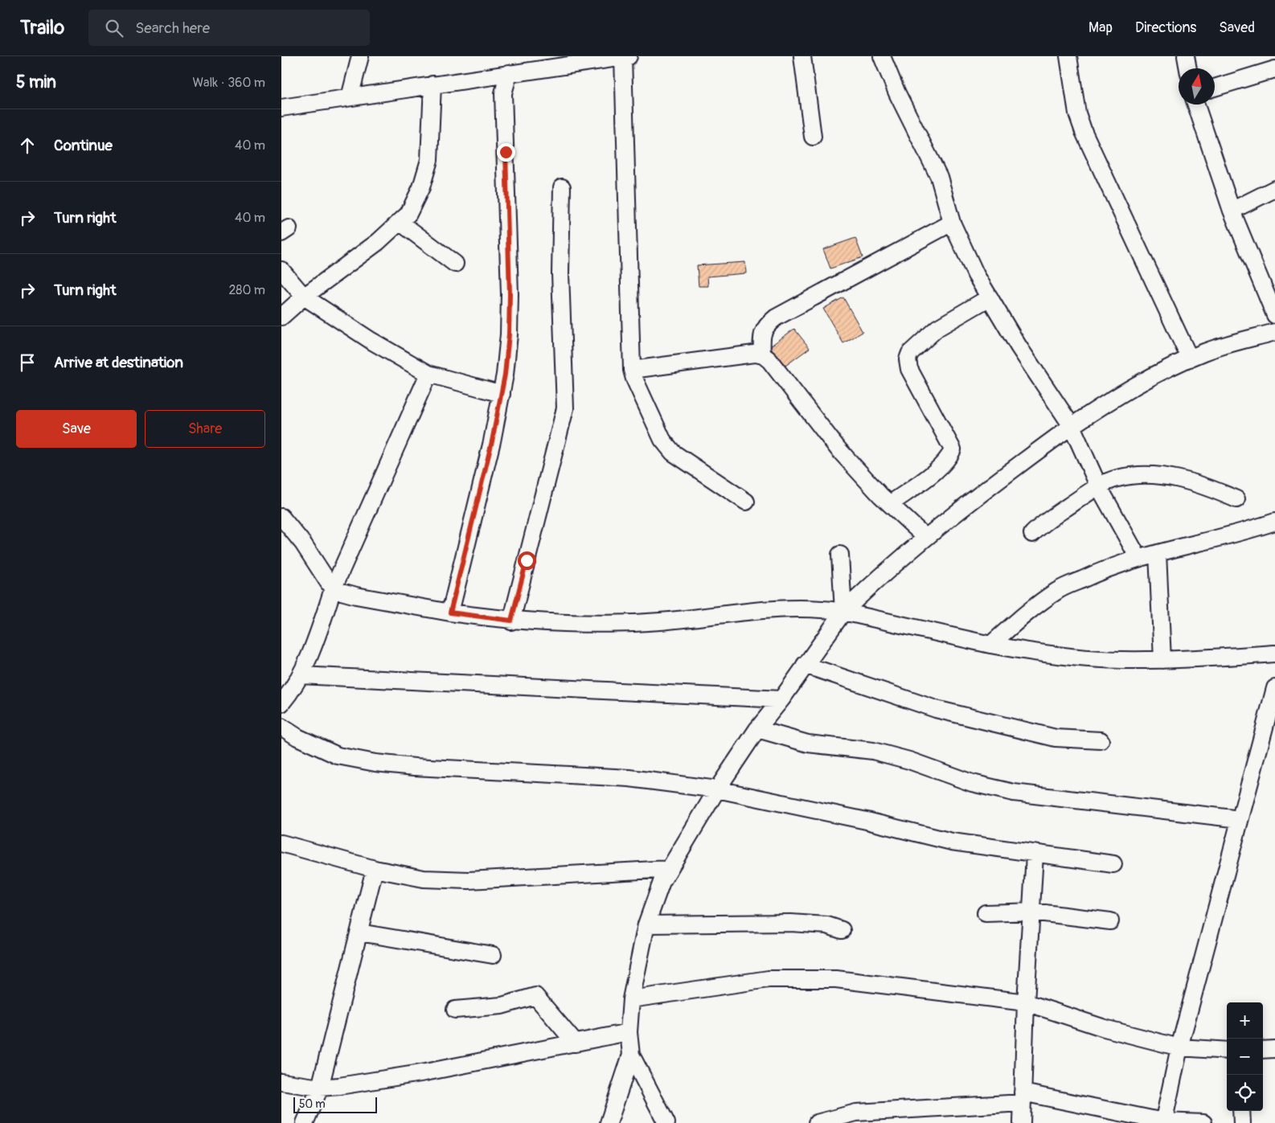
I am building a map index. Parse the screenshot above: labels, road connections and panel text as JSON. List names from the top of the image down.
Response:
{
  "scale_bar": "50 m",
  "north": "top",
  "page": {
    "header": "Trailo",
    "search": "Search here",
    "nav": ["Map", "Directions", "Saved"],
    "heading": ["5 min", "Walk · 360 m"],
    "list": [
      ["Continue", "40 m"],
      ["Turn right", "40 m"],
      ["Turn right", "280 m"],
      "Arrive at destination"
    ],
    "buttons": ["Save", "Share"],
    "map_buttons": ["+", "−"],
    "scale": "50 m"
  }
}
